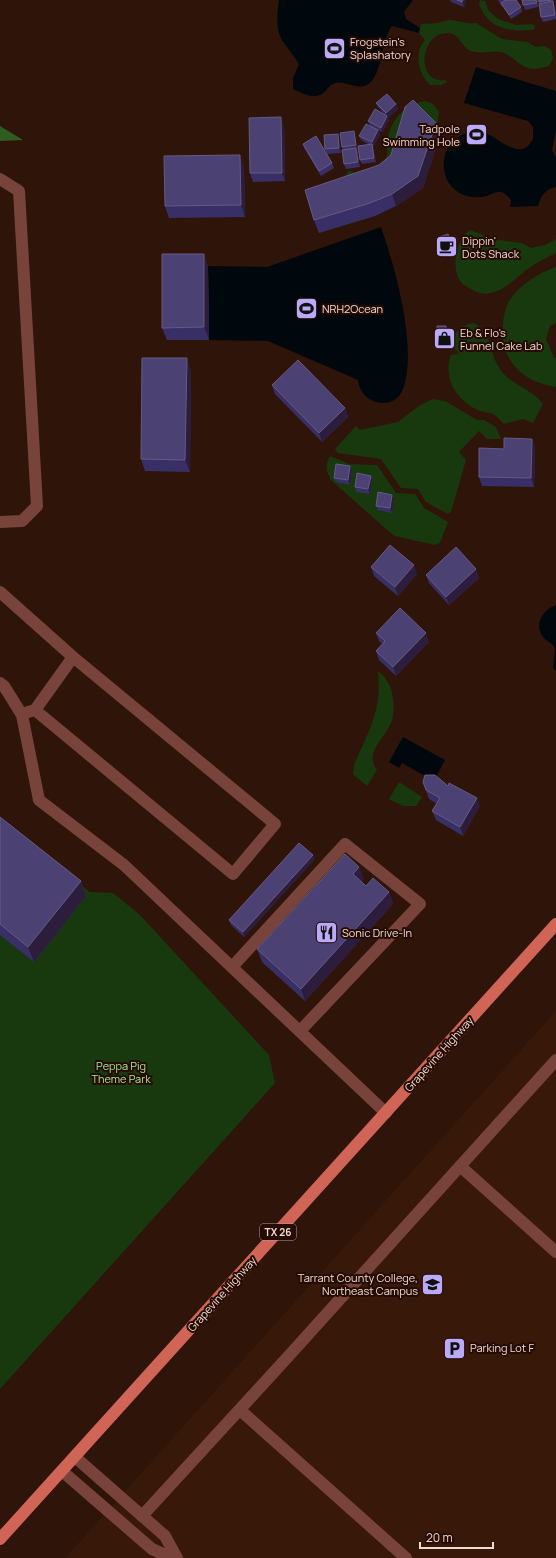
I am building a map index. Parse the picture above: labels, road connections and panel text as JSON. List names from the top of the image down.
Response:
{
  "streets": {
    "main road": ["Grapevine Highway", "TX 26"]
  },
  "parks": ["Peppa Pig Theme Park"],
  "places": {
    "sports": ["Frogstein's Splashatory", "Tadpole Swimming Hole", "NRH2Ocean"],
    "cafe": ["Dippin' Dots Shack"],
    "shop": ["Eb & Flo's Funnel Cake Lab"],
    "restaurant": ["Sonic Drive-In"],
    "school or university": ["Tarrant County College, Northeast Campus"],
    "parking": ["Parking Lot F"]
  },
  "scale_bar": "20 m"
}
